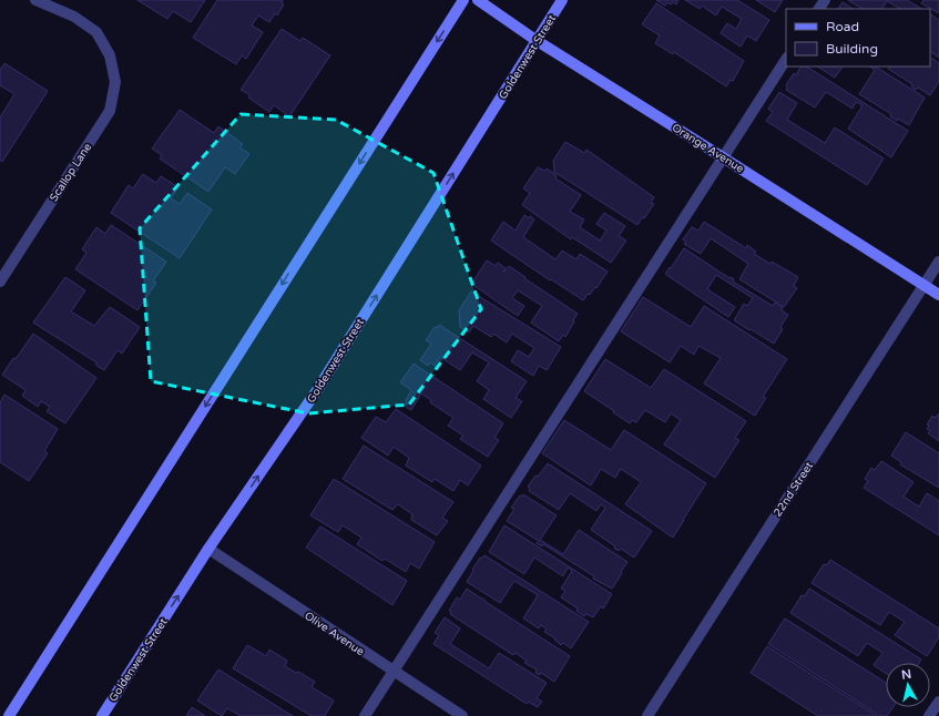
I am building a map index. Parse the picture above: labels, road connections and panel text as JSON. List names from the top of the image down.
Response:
{
  "streets": {
    "main road": ["Goldenwest Street", "Orange Avenue"],
    "street": ["Scallop Lane", "22nd Street", "Olive Avenue"]
  },
  "crossings": [
    ["Goldenwest Street", "Orange Avenue"],
    ["Goldenwest Street", "Olive Avenue"],
    ["Orange Avenue", "22nd Street"]
  ],
  "legend": ["Road", "Building"],
  "north": "top"
}
